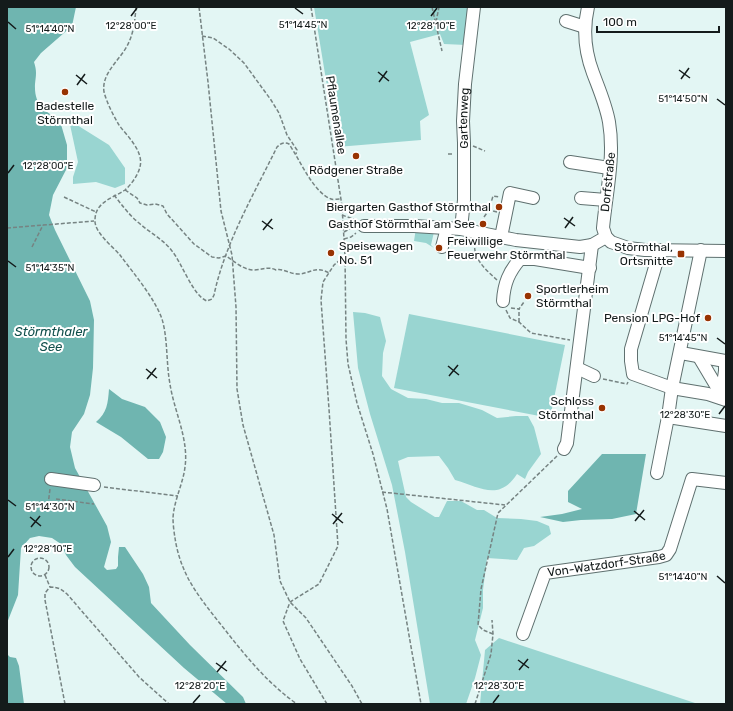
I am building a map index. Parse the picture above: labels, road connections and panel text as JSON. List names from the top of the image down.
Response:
{
  "streets": {
    "street": ["Gartenweg", "Dorfstraße", "Von-Watzdorf-Straße"],
    "path": ["Pflaumenallee"]
  },
  "water": ["Störmthaler See"],
  "places": {
    "other": [
      "Badestelle Störmthal",
      "Rödgener Straße",
      "Biergarten Gasthof Störmthal",
      "Gasthof Störmthal am See",
      "Freiwillige Feuerwehr Störmthal",
      "Speisewagen No. 51",
      "Sportlerheim Störmthal",
      "Pension LPG-Hof",
      "Schloss Störmthal"
    ],
    "transit": ["Störmthal, Ortsmitte"]
  },
  "scale_bar": "100 m",
  "coordinates": [
    "51°14'45\"N",
    "12°28'00\"E",
    "12°28'10\"E",
    "51°14'40\"N",
    "51°14'50\"N",
    "51°14'35\"N",
    "12°28'30\"E",
    "51°14'30\"N",
    "12°28'20\"E"
  ]
}
